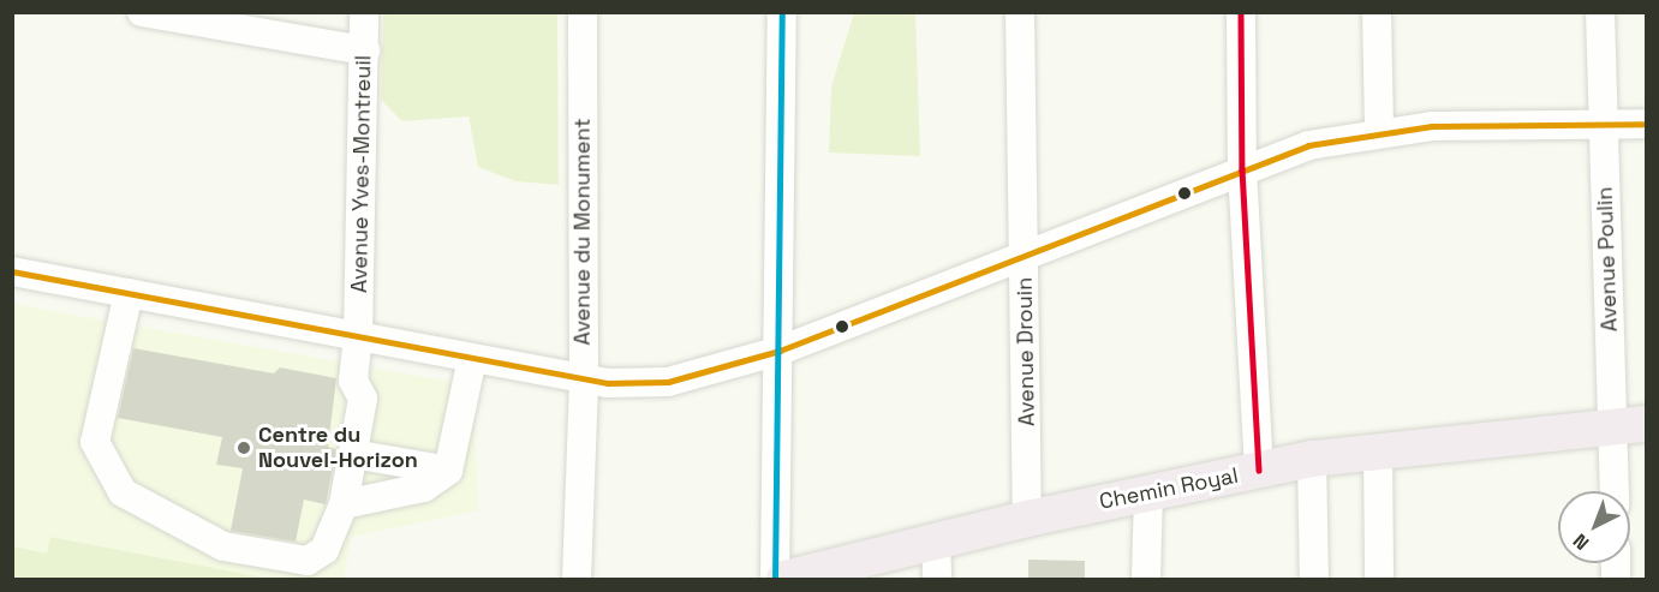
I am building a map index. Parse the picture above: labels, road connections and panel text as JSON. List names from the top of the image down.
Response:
{
  "streets": {
    "main road": ["Chemin Royal"],
    "street": [
      "Avenue Yves-Montreuil",
      "Avenue du Monument",
      "Avenue Poulin",
      "Avenue Drouin"
    ]
  },
  "crossings": [
    ["Avenue Poulin", "Chemin Royal"],
    ["Avenue Drouin", "Chemin Royal"]
  ],
  "places": ["Centre du Nouvel-Horizon"],
  "north": "bottom left"
}
